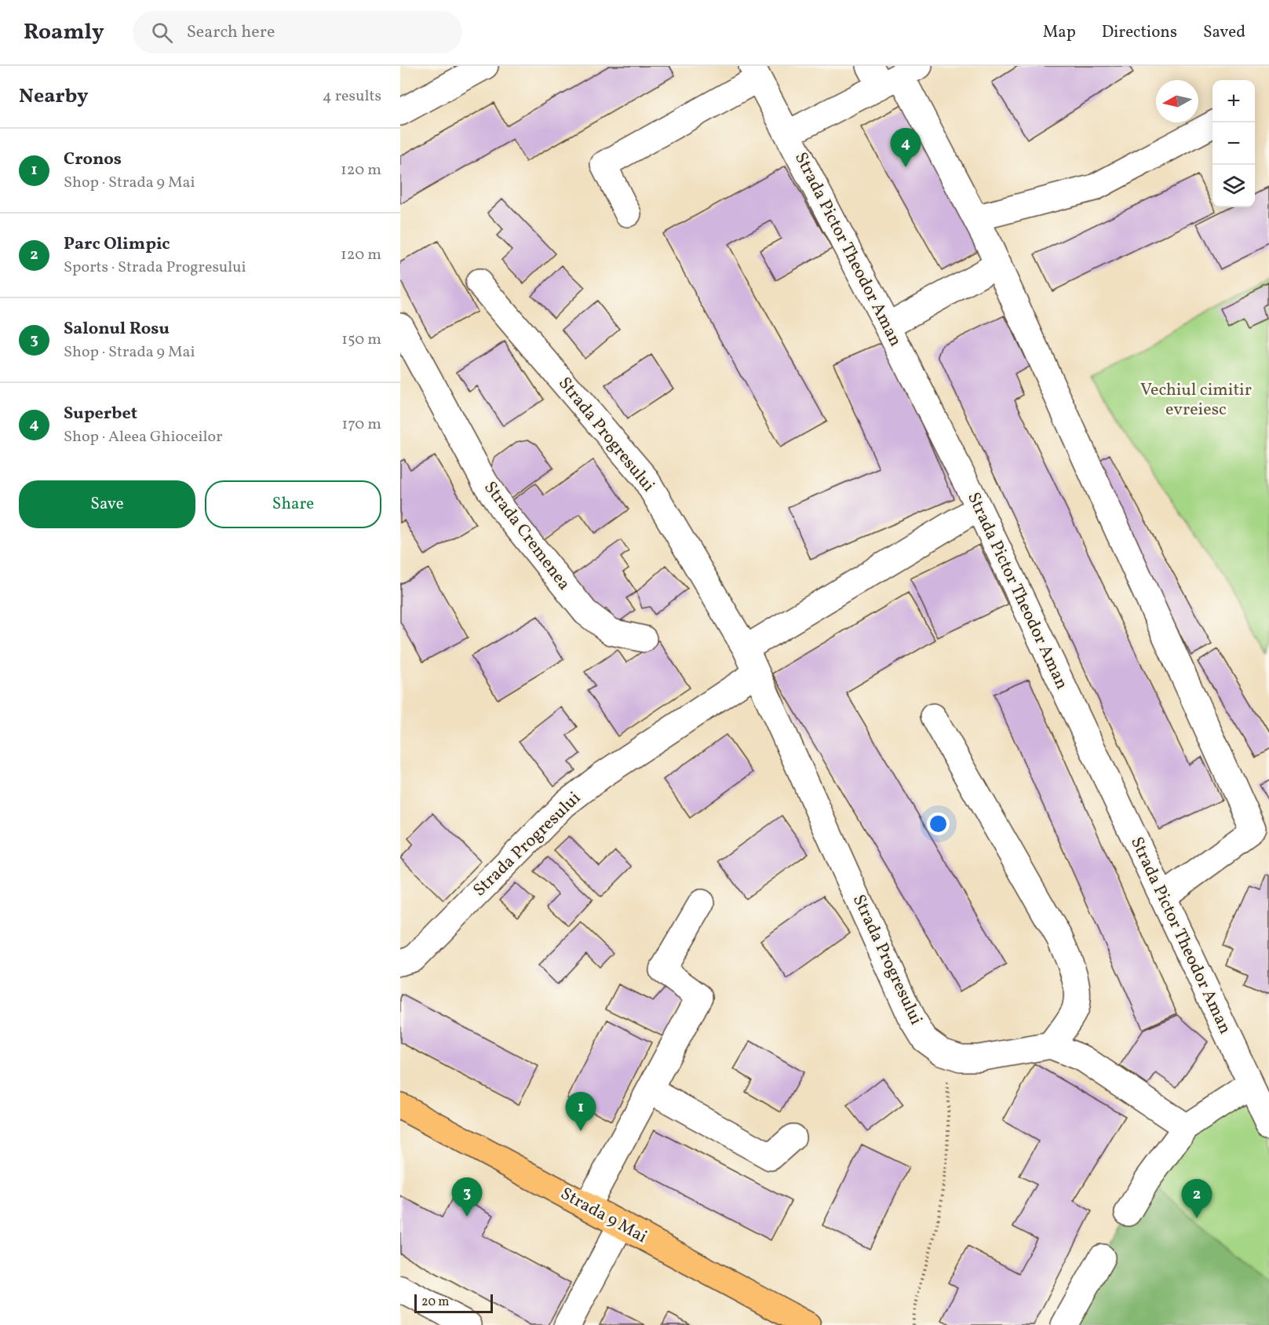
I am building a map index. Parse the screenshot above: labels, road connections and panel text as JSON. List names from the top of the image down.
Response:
{
  "streets": {
    "main road": ["Strada 9 Mai"],
    "street": ["Strada Pictor Theodor Aman", "Strada Progresului", "Strada Cremenea"]
  },
  "parks": ["Vechiul cimitir evreiesc"],
  "scale_bar": "20 m",
  "north": "left",
  "page": {
    "header": "Roamly",
    "search": "Search here",
    "nav": ["Map", "Directions", "Saved"],
    "heading": ["Nearby", "4 results"],
    "map_buttons": ["+", "−"],
    "list": [
      {
        "mark": "1",
        "name": "Cronos",
        "note": "Shop · Strada 9 Mai",
        "value": "120 m"
      },
      {
        "mark": "2",
        "name": "Parc Olimpic",
        "note": "Sports · Strada Progresului",
        "value": "120 m"
      },
      {
        "mark": "3",
        "name": "Salonul Rosu",
        "note": "Shop · Strada 9 Mai",
        "value": "150 m"
      },
      {
        "mark": "4",
        "name": "Superbet",
        "note": "Shop · Aleea Ghioceilor",
        "value": "170 m"
      }
    ],
    "pins": [
      "4",
      "1",
      "3",
      "2"
    ],
    "buttons": ["Save", "Share"],
    "scale": "20 m"
  }
}
